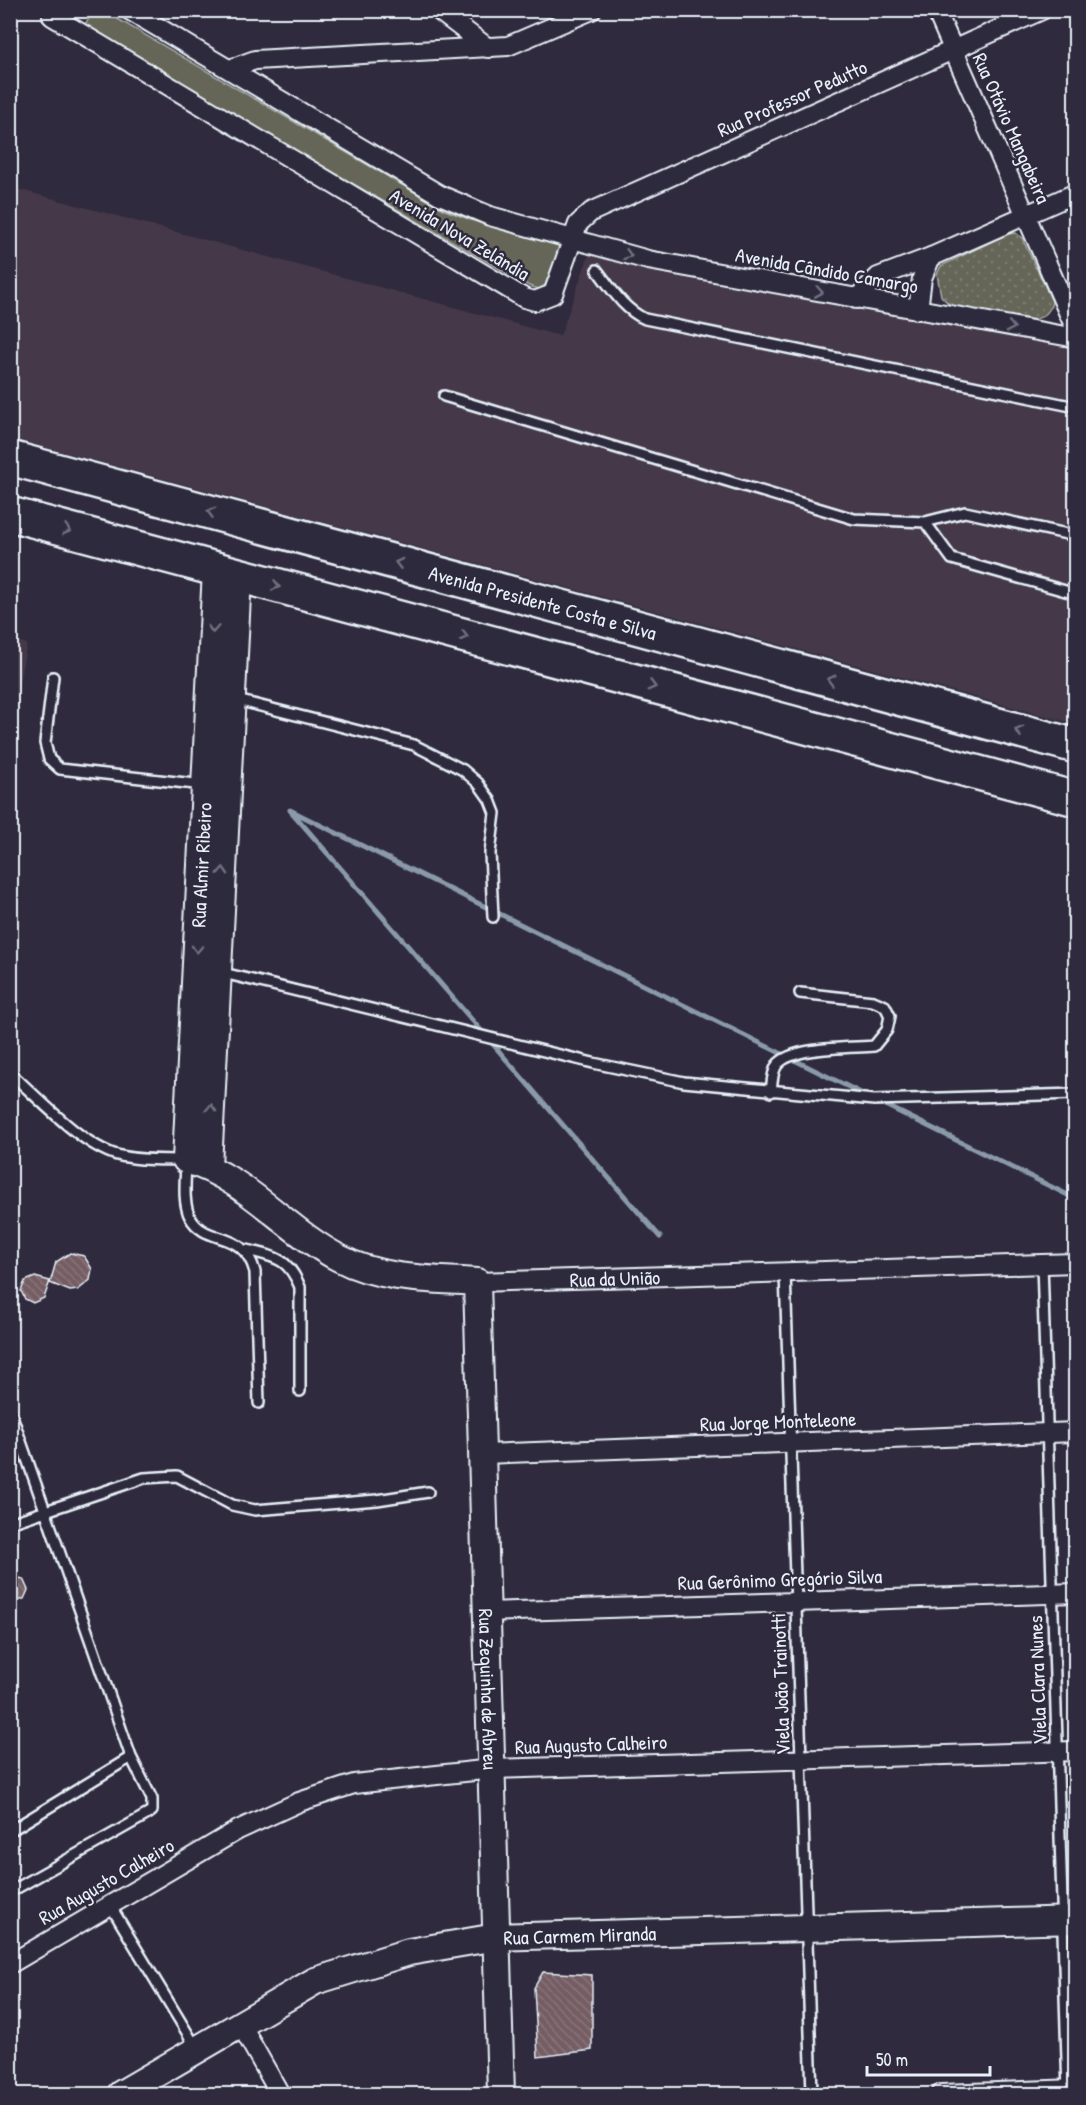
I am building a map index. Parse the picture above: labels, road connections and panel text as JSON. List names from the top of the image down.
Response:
{
  "streets": {
    "highway": ["Avenida Presidente Costa e Silva"],
    "street": [
      "Rua Professor Pedutto",
      "Rua Otávio Mangabeira",
      "Avenida Nova Zelândia",
      "Avenida Cândido Camargo",
      "Rua Almir Ribeiro",
      "Rua da União",
      "Rua Jorge Monteleone",
      "Rua Gerônimo Gregório Silva",
      "Rua Zequinha de Abreu",
      "Rua Augusto Calheiro",
      "Rua Carmem Miranda"
    ],
    "lane": ["Viela Clara Nunes", "Viela João Trainotti"]
  },
  "crossings": [
    ["Rua Professor Pedutto", "Rua Otávio Mangabeira"],
    ["Rua Professor Pedutto", "Avenida Nova Zelândia"],
    ["Rua Professor Pedutto", "Avenida Cândido Camargo"],
    ["Avenida Nova Zelândia", "Avenida Cândido Camargo"],
    ["Rua Almir Ribeiro", "Rua da União"],
    ["Rua da União", "Viela Clara Nunes"],
    ["Rua da União", "Viela João Trainotti"],
    ["Rua da União", "Rua Zequinha de Abreu"],
    ["Rua Jorge Monteleone", "Viela Clara Nunes"],
    ["Rua Jorge Monteleone", "Viela João Trainotti"],
    ["Rua Jorge Monteleone", "Rua Zequinha de Abreu"],
    ["Rua Gerônimo Gregório Silva", "Viela Clara Nunes"],
    ["Rua Gerônimo Gregório Silva", "Viela João Trainotti"],
    ["Rua Gerônimo Gregório Silva", "Rua Zequinha de Abreu"],
    ["Viela Clara Nunes", "Rua Augusto Calheiro"],
    ["Viela Clara Nunes", "Rua Carmem Miranda"],
    ["Viela João Trainotti", "Rua Augusto Calheiro"],
    ["Viela João Trainotti", "Rua Carmem Miranda"],
    ["Rua Zequinha de Abreu", "Rua Augusto Calheiro"],
    ["Rua Zequinha de Abreu", "Rua Carmem Miranda"]
  ],
  "one_way": ["Avenida Cândido Camargo"],
  "scale_bar": "50 m"
}
